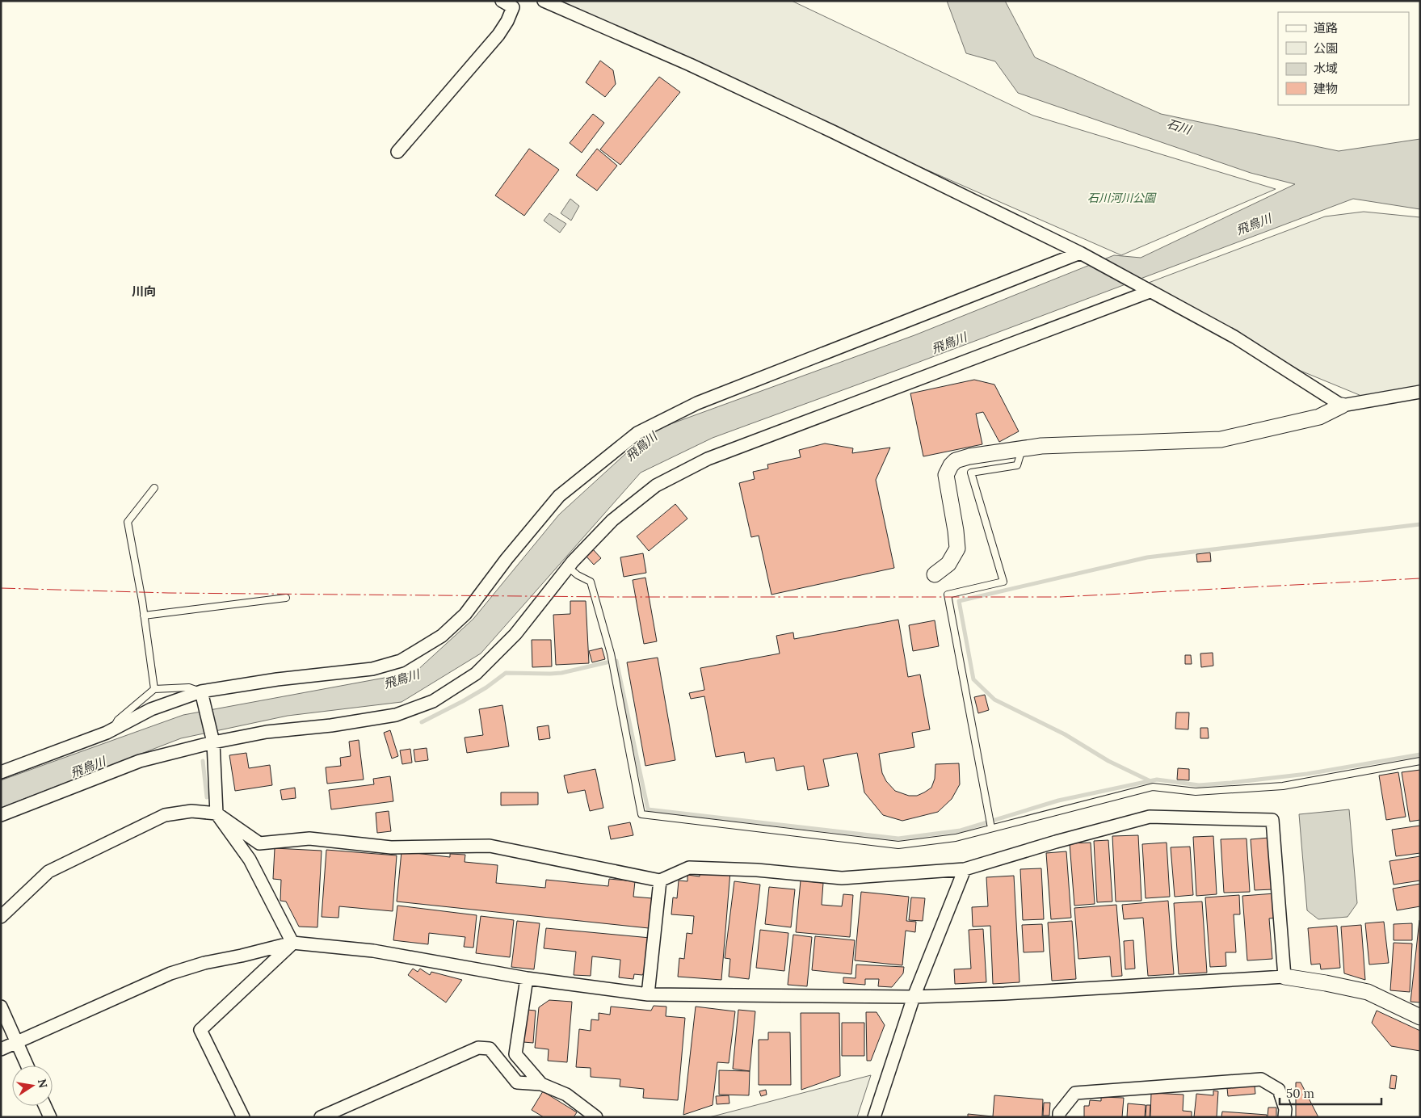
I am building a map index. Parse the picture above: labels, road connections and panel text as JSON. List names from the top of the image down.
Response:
{
  "districts": ["川向"],
  "water": ["石川", "飛鳥川"],
  "parks": ["石川河川公園"],
  "legend": [
    "道路",
    "公園",
    "水域",
    "建物"
  ],
  "scale_bar": "50 m",
  "north": "right"
}
